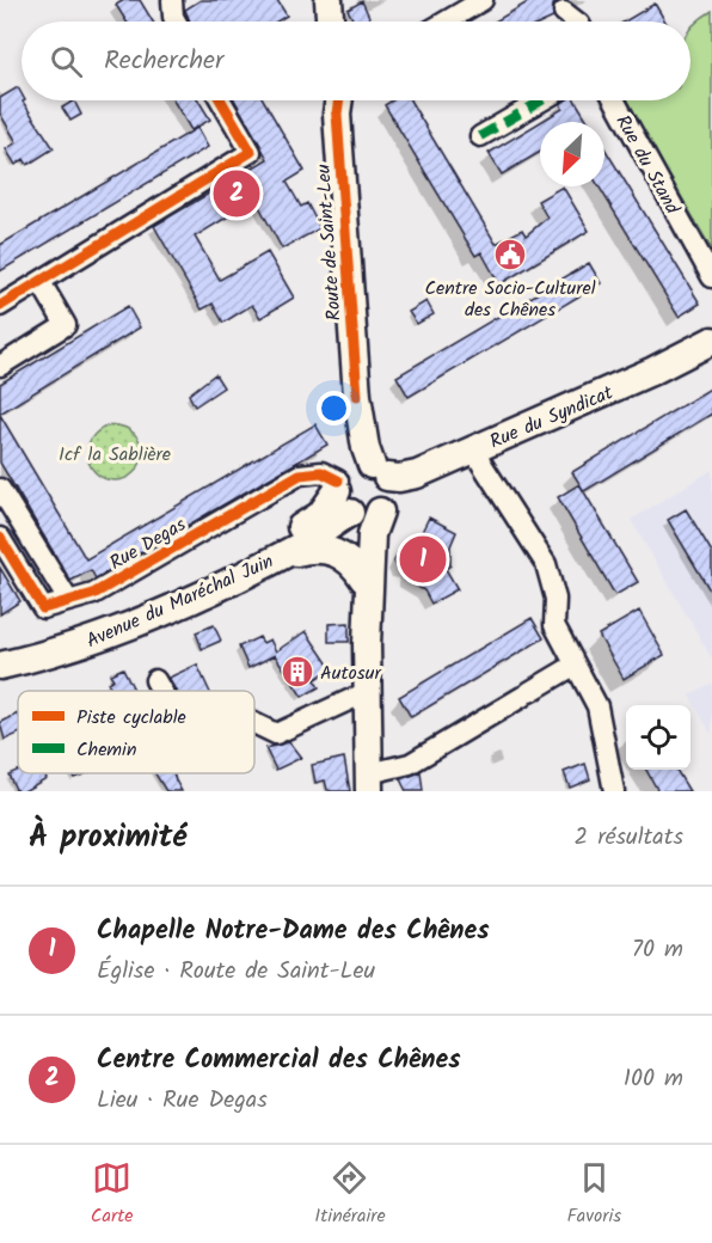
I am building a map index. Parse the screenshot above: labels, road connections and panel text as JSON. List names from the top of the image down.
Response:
{
  "streets": {
    "street": [
      "Rue du Stand",
      "Route de Saint-Leu",
      "Rue du Syndicat",
      "Rue Degas",
      "Avenue du Maréchal Juin"
    ]
  },
  "crossings": [
    ["Route de Saint-Leu", "Rue du Syndicat"],
    ["Route de Saint-Leu", "Rue Degas"],
    ["Route de Saint-Leu", "Avenue du Maréchal Juin"],
    ["Rue du Syndicat", "Rue Degas"],
    ["Rue du Syndicat", "Avenue du Maréchal Juin"],
    ["Rue Degas", "Avenue du Maréchal Juin"]
  ],
  "parks": ["Icf la Sablière"],
  "places": {
    "public building": ["Centre Socio-Culturel des Chênes"],
    "building": ["Autosur"]
  },
  "legend": ["Piste cyclable", "Chemin"],
  "north": "bottom left",
  "page": {
    "search": "Rechercher",
    "pins": ["2", "1"],
    "heading": ["À proximité", "2 résultats"],
    "list": [
      {
        "mark": "1",
        "name": "Chapelle Notre-Dame des Chênes",
        "note": "Église · Route de Saint-Leu",
        "value": "70 m"
      },
      {
        "mark": "2",
        "name": "Centre Commercial des Chênes",
        "note": "Lieu · Rue Degas",
        "value": "100 m"
      }
    ],
    "nav": ["Carte", "Itinéraire", "Favoris"]
  }
}
